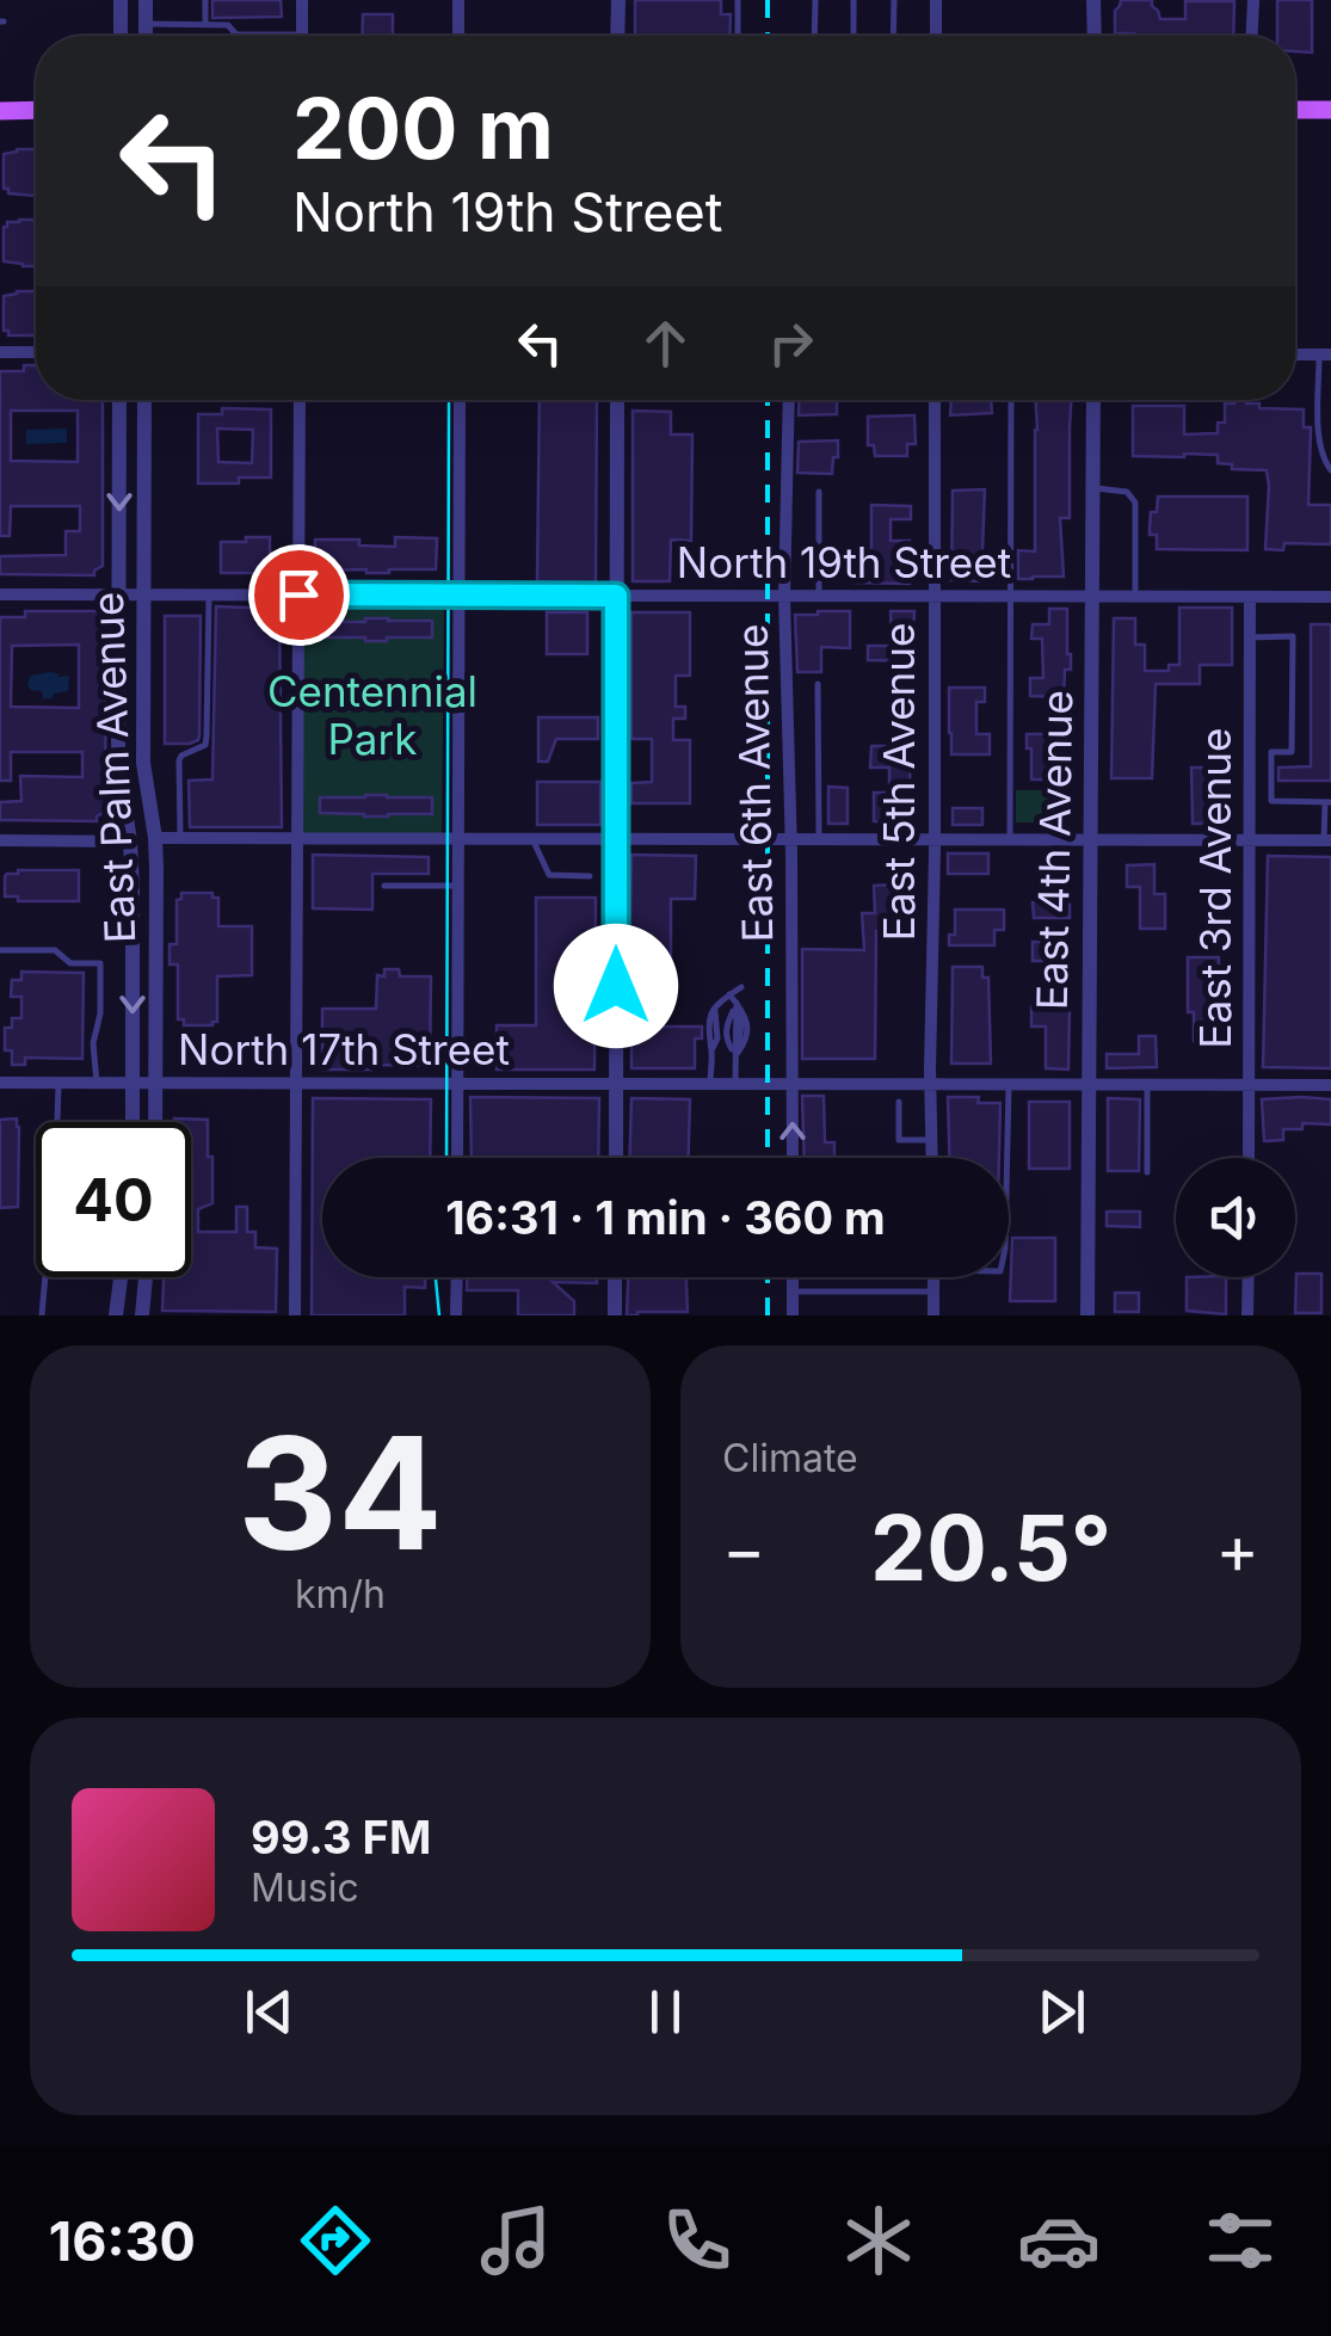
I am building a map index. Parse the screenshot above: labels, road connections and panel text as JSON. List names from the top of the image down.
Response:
{
  "streets": {
    "street": [
      "North 19th Street",
      "East Palm Avenue",
      "East 5th Avenue",
      "East 6th Avenue",
      "East 4th Avenue",
      "East 3rd Avenue",
      "North 17th Street"
    ]
  },
  "crossings": [
    ["North 19th Street", "East Palm Avenue"],
    ["North 19th Street", "East 5th Avenue"],
    ["North 19th Street", "East 6th Avenue"],
    ["North 19th Street", "East 4th Avenue"],
    ["North 19th Street", "East 3rd Avenue"],
    ["East Palm Avenue", "North 17th Street"],
    ["East 5th Avenue", "North 17th Street"],
    ["East 6th Avenue", "North 17th Street"],
    ["East 4th Avenue", "North 17th Street"],
    ["East 3rd Avenue", "North 17th Street"]
  ],
  "parks": ["Centennial Park"],
  "page": {
    "turn": ["200 m", "North 19th Street"],
    "limit": "40",
    "trip": "16:31 · 1 min · 360 m",
    "tile": [
      ["34", "km/h"],
      "Climate"
    ],
    "heat": ["−", "20.5°", "+"],
    "song": ["99.3 FM", "Music"],
    "tabs": "16:30"
  }
}
